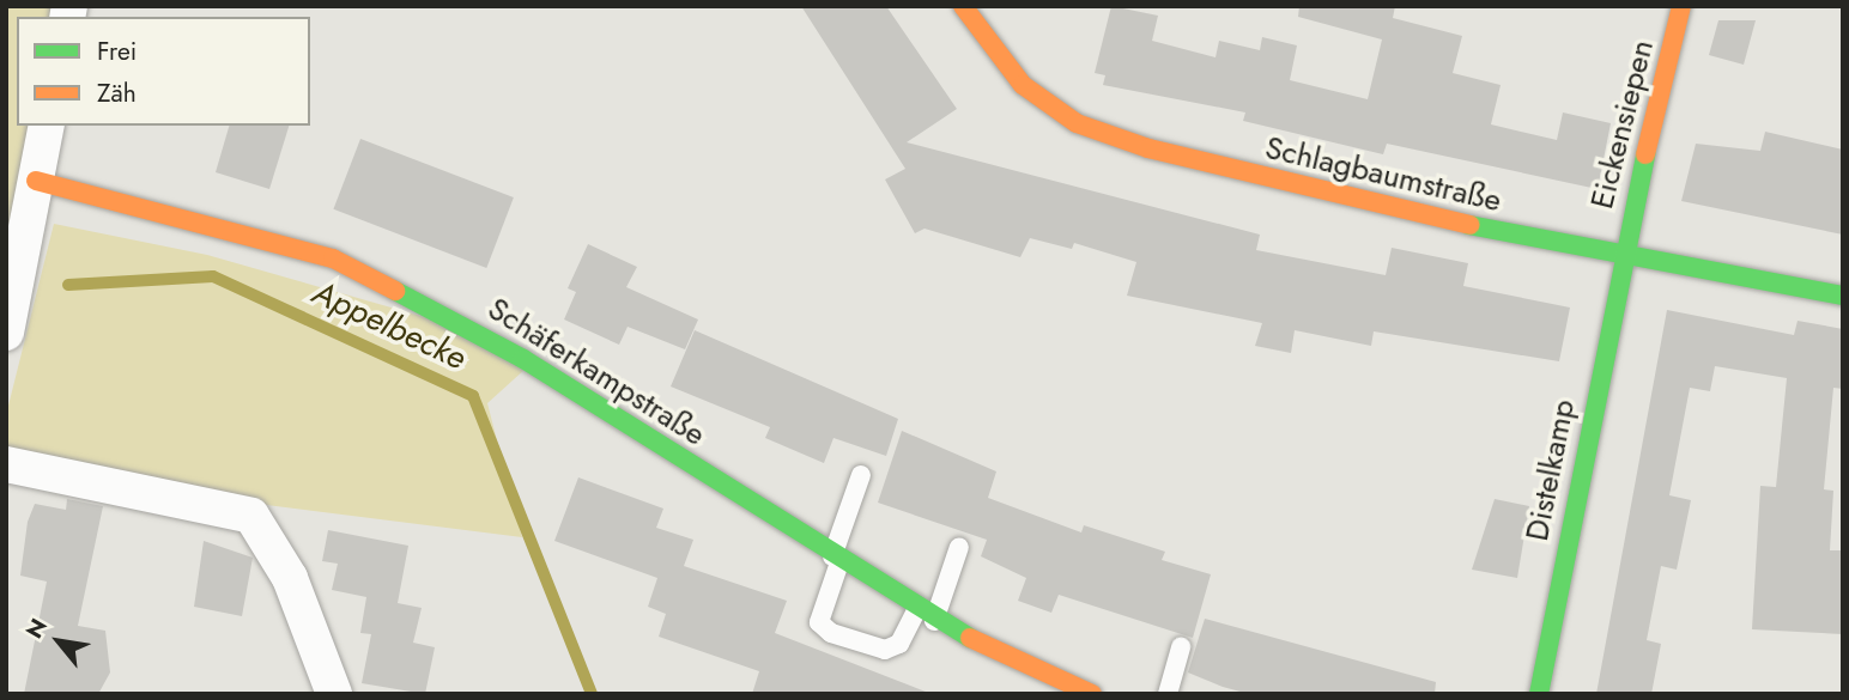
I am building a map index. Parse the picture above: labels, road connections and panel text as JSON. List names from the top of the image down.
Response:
{
  "streets": {
    "street": [
      "Eickensiepen",
      "Schlagbaumstraße",
      "Schäferkampstraße",
      "Distelkamp"
    ]
  },
  "crossings": [
    ["Eickensiepen", "Schlagbaumstraße"],
    ["Eickensiepen", "Distelkamp"],
    ["Schlagbaumstraße", "Distelkamp"]
  ],
  "water": ["Appelbecke"],
  "legend": ["Frei", "Zäh"],
  "north": "top left"
}
